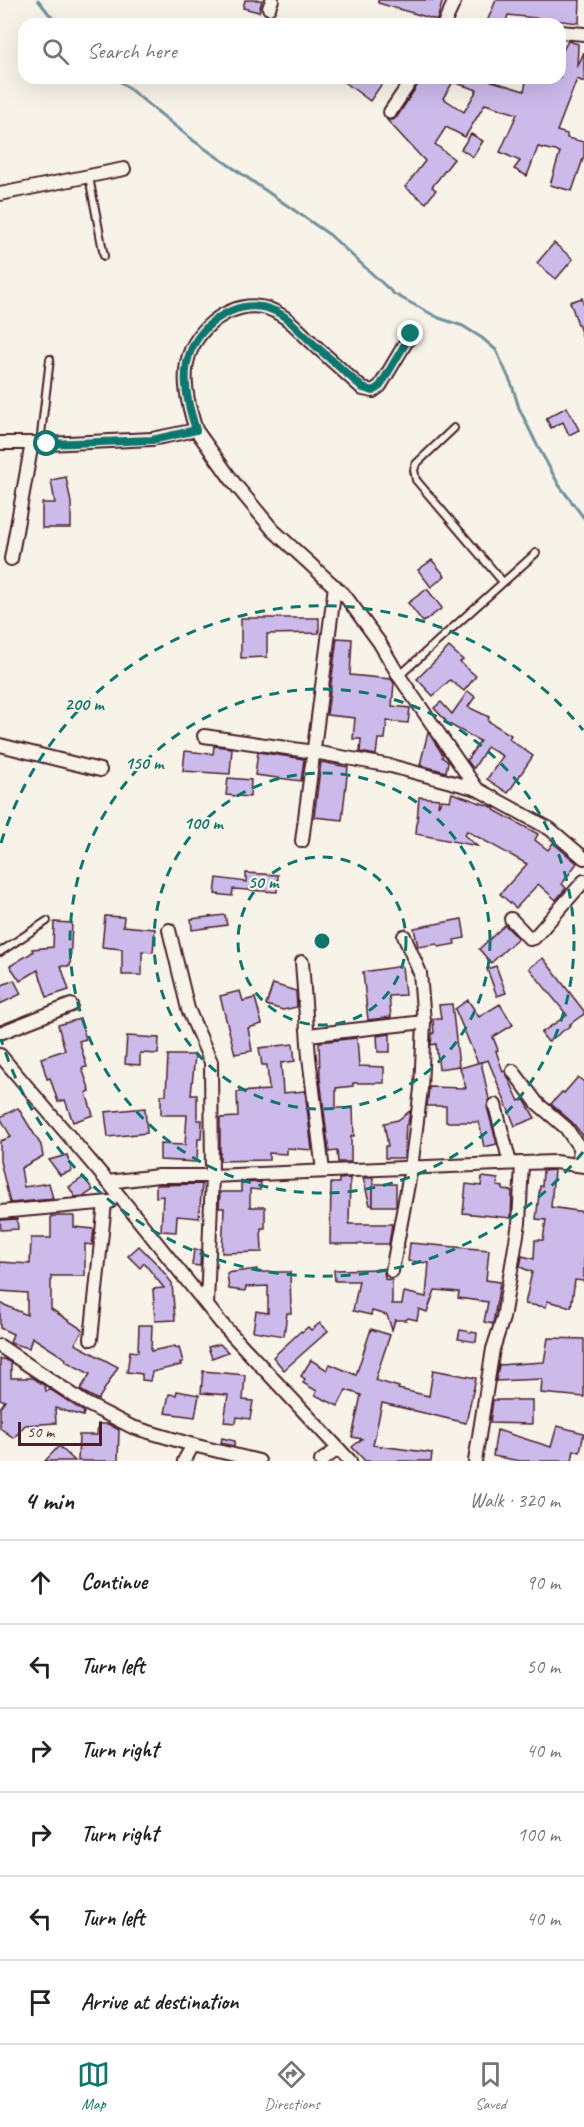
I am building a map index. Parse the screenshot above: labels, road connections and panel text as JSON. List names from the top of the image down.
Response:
{
  "scale_bar": "50 m",
  "page": {
    "search": "Search here",
    "scale": "50 m",
    "heading": ["4 min", "Walk · 320 m"],
    "list": [
      ["Continue", "90 m"],
      ["Turn left", "50 m"],
      ["Turn right", "40 m"],
      ["Turn right", "100 m"],
      ["Turn left", "40 m"],
      "Arrive at destination"
    ],
    "nav": ["Map", "Directions", "Saved"]
  },
  "rings": [
    "200 m",
    "150 m",
    "100 m",
    "50 m"
  ]
}
